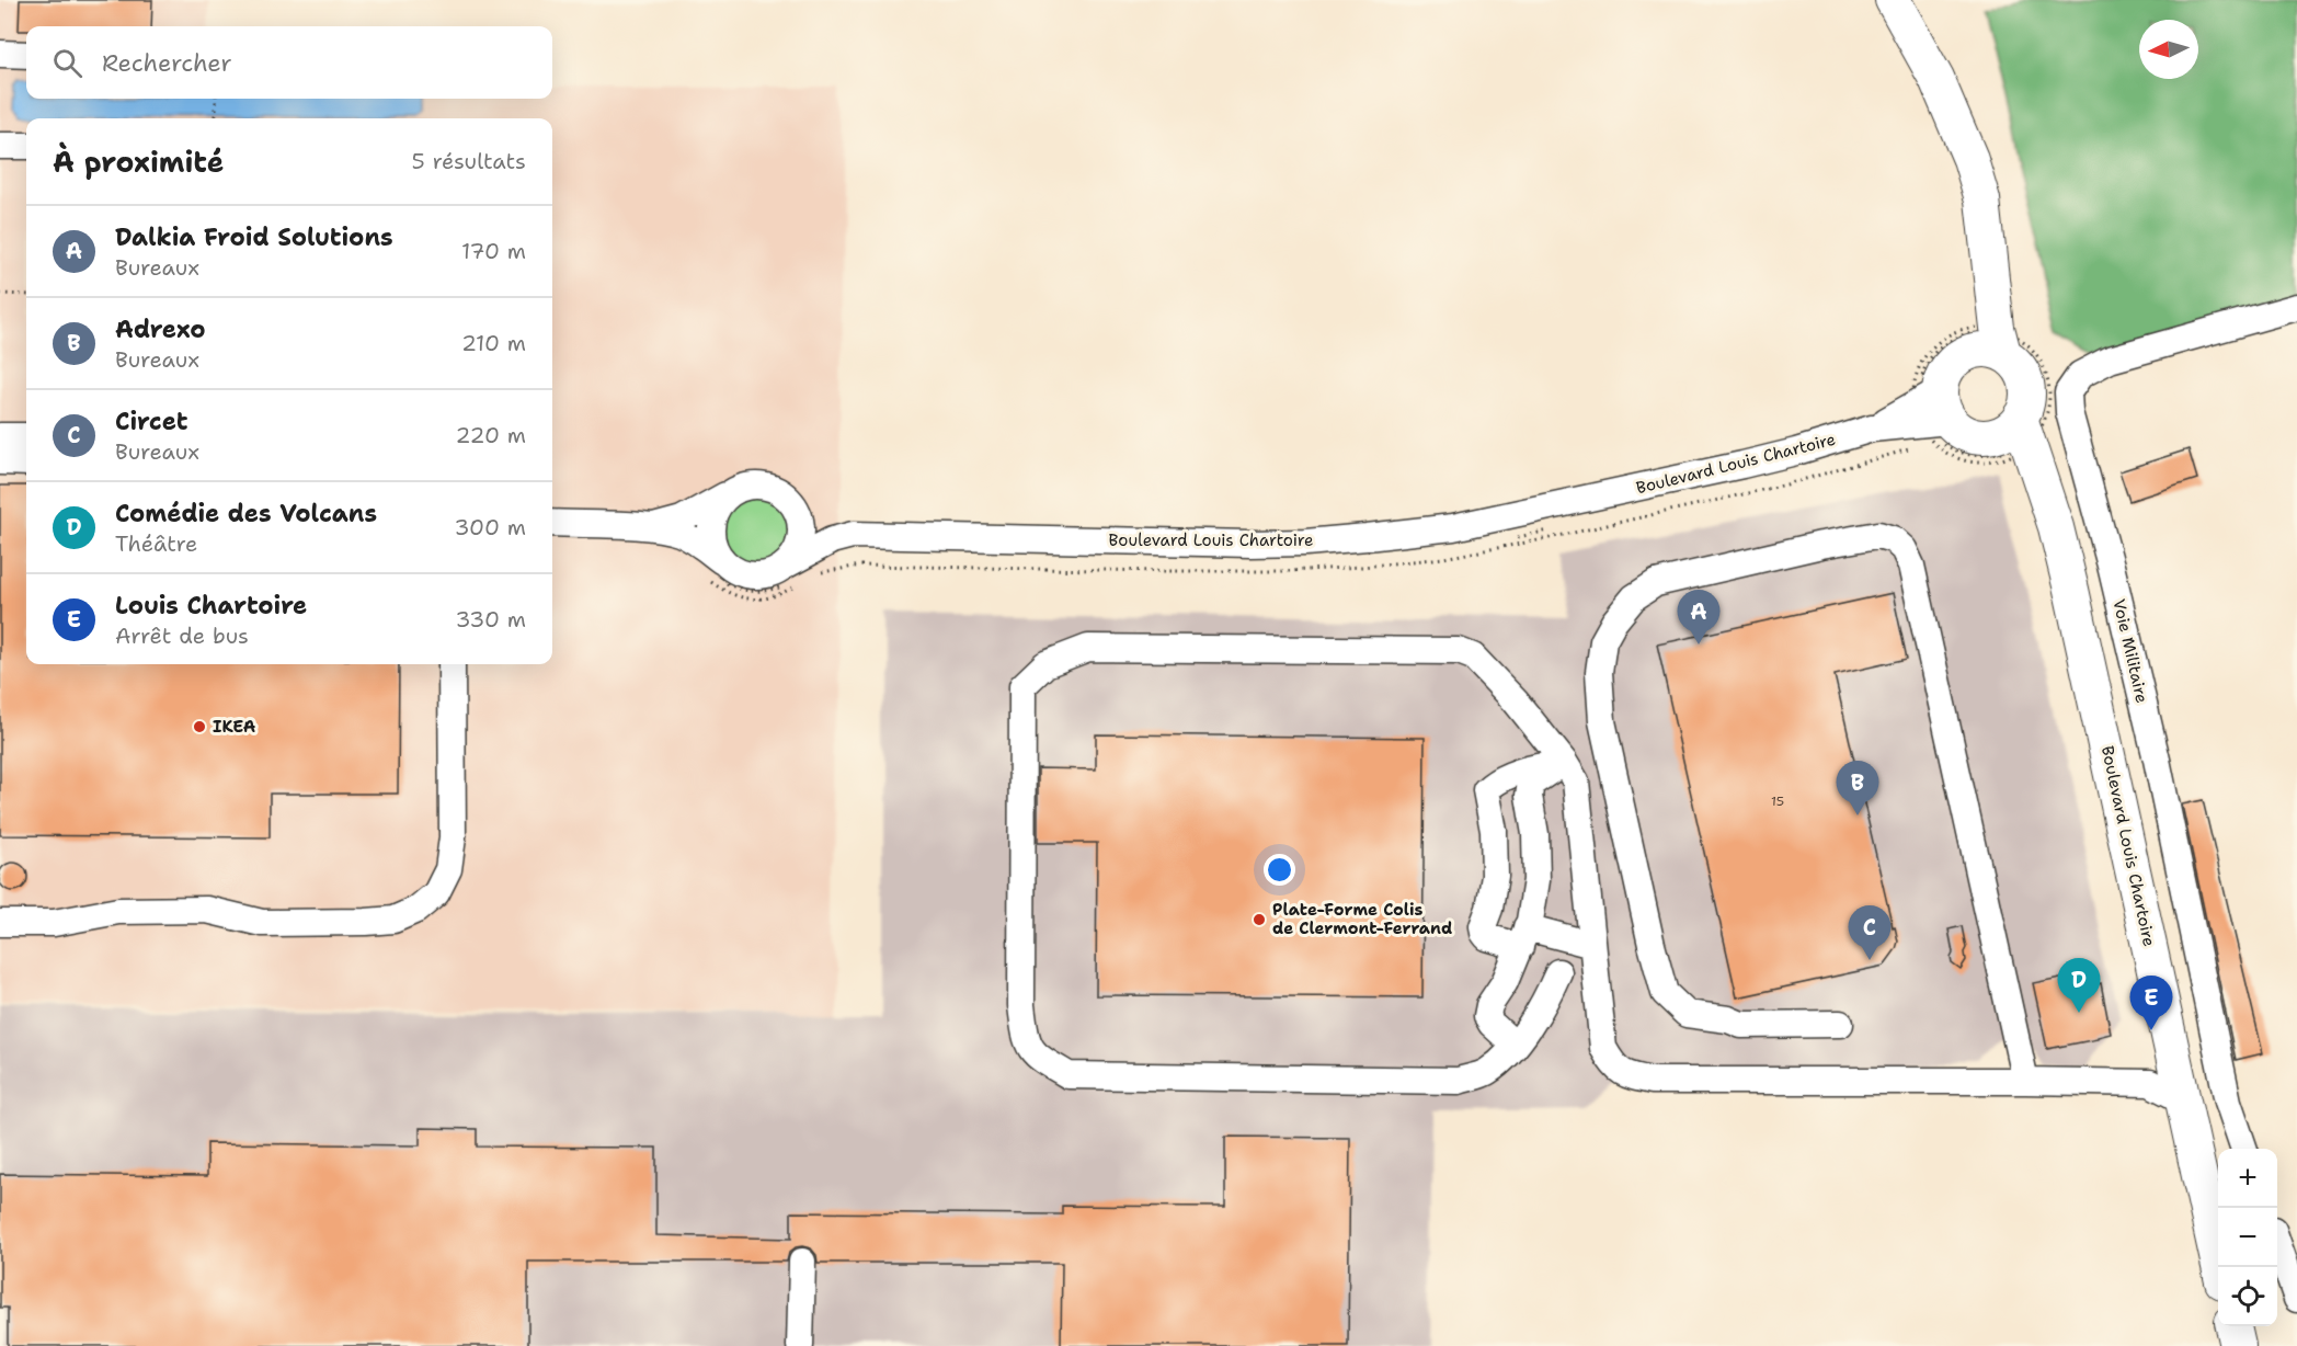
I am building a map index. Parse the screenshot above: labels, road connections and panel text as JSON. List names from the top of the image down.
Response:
{
  "streets": {
    "main road": ["Boulevard Louis Chartoire"],
    "street": ["Voie Militaire"]
  },
  "places": ["IKEA", "Plate-Forme Colis de Clermont-Ferrand"],
  "house_numbers": ["15"],
  "north": "left",
  "page": {
    "search": "Rechercher",
    "heading": ["À proximité", "5 résultats"],
    "list": [
      {
        "mark": "A",
        "name": "Dalkia Froid Solutions",
        "note": "Bureaux",
        "value": "170 m"
      },
      {
        "mark": "B",
        "name": "Adrexo",
        "note": "Bureaux",
        "value": "210 m"
      },
      {
        "mark": "C",
        "name": "Circet",
        "note": "Bureaux",
        "value": "220 m"
      },
      {
        "mark": "D",
        "name": "Comédie des Volcans",
        "note": "Théâtre",
        "value": "300 m"
      },
      {
        "mark": "E",
        "name": "Louis Chartoire",
        "note": "Arrêt de bus",
        "value": "330 m"
      }
    ],
    "pins": [
      "A",
      "B",
      "C",
      "D",
      "E"
    ],
    "map_buttons": ["+", "−"]
  }
}
